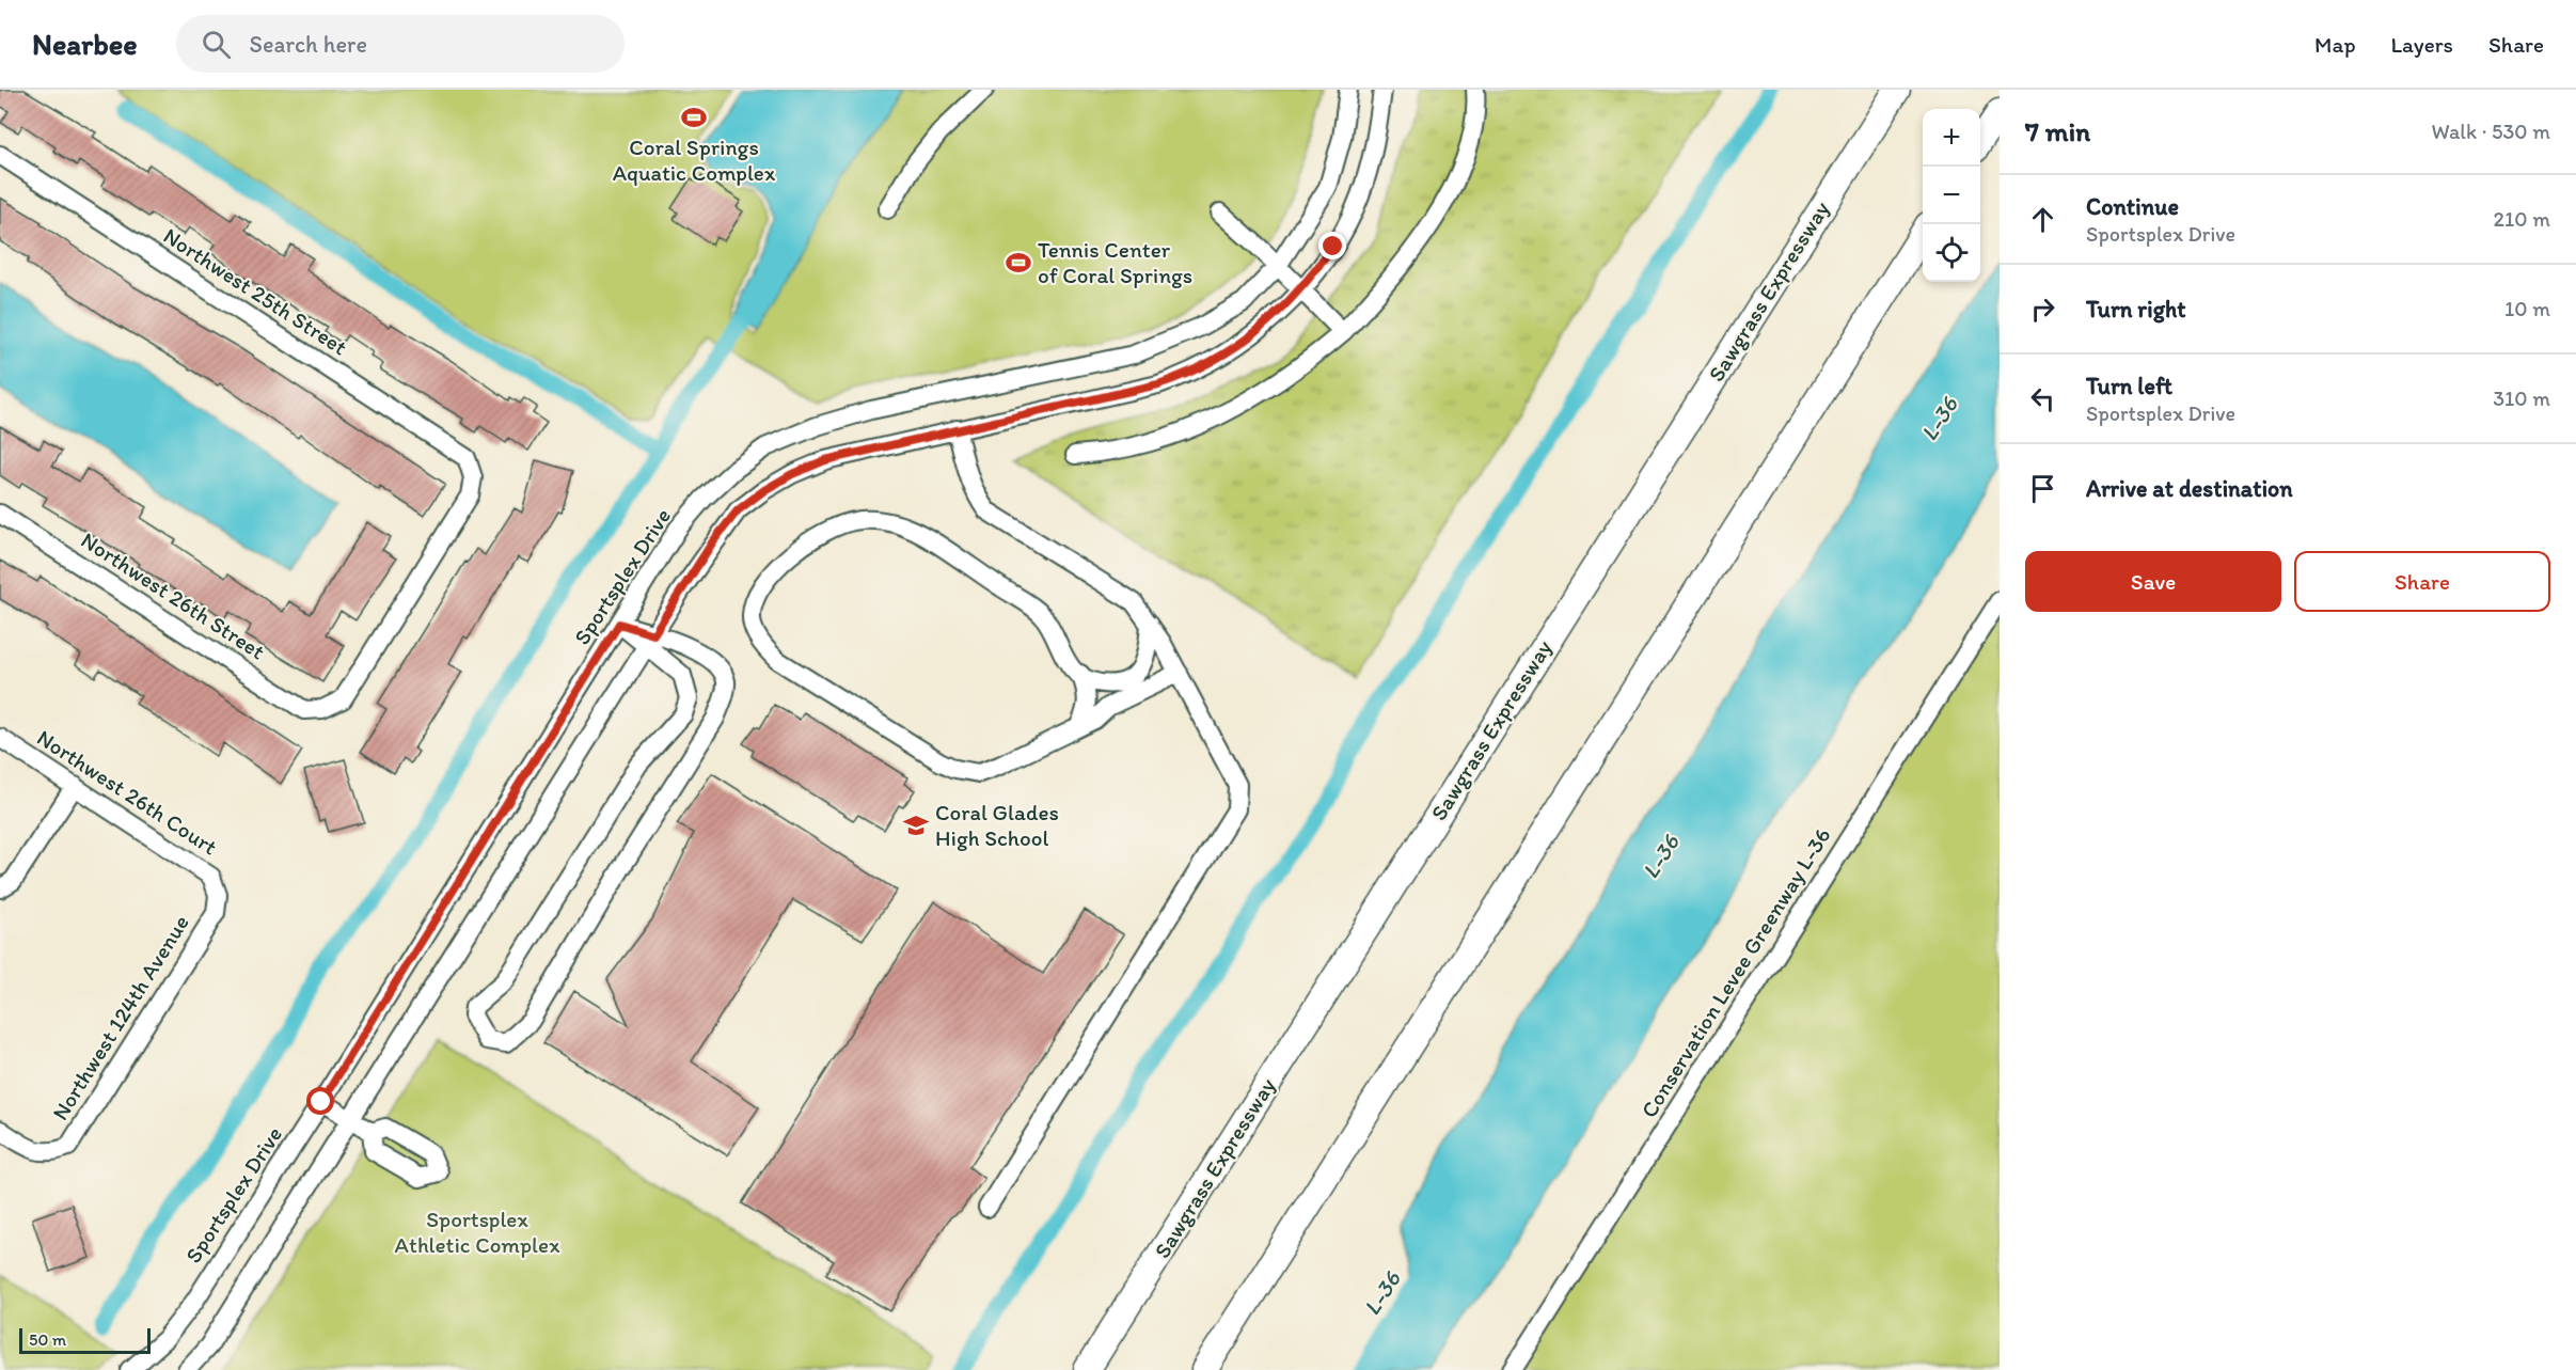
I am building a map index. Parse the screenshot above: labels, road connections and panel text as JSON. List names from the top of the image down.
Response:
{
  "streets": {
    "highway": ["Sawgrass Expressway"],
    "street": [
      "Northwest 25th Street",
      "Sportsplex Drive",
      "Northwest 26th Street",
      "Northwest 26th Court",
      "Conservation Levee Greenway L-36",
      "Northwest 124th Avenue"
    ]
  },
  "crossings": [
    ["Northwest 25th Street", "Northwest 26th Street"],
    ["Northwest 26th Court", "Northwest 124th Avenue"]
  ],
  "water": ["L-36"],
  "parks": ["Sportsplex Athletic Complex"],
  "places": {
    "sports": ["Coral Springs Aquatic Complex", "Tennis Center of Coral Springs"],
    "school or university": ["Coral Glades High School"]
  },
  "scale_bar": "50 m",
  "page": {
    "header": "Nearbee",
    "search": "Search here",
    "nav": ["Map", "Layers", "Share"],
    "heading": ["7 min", "Walk · 530 m"],
    "map_buttons": ["+", "−"],
    "list": [
      ["Continue", "Sportsplex Drive", "210 m"],
      ["Turn right", "10 m"],
      ["Turn left", "Sportsplex Drive", "310 m"],
      "Arrive at destination"
    ],
    "buttons": ["Save", "Share"],
    "scale": "50 m"
  }
}
